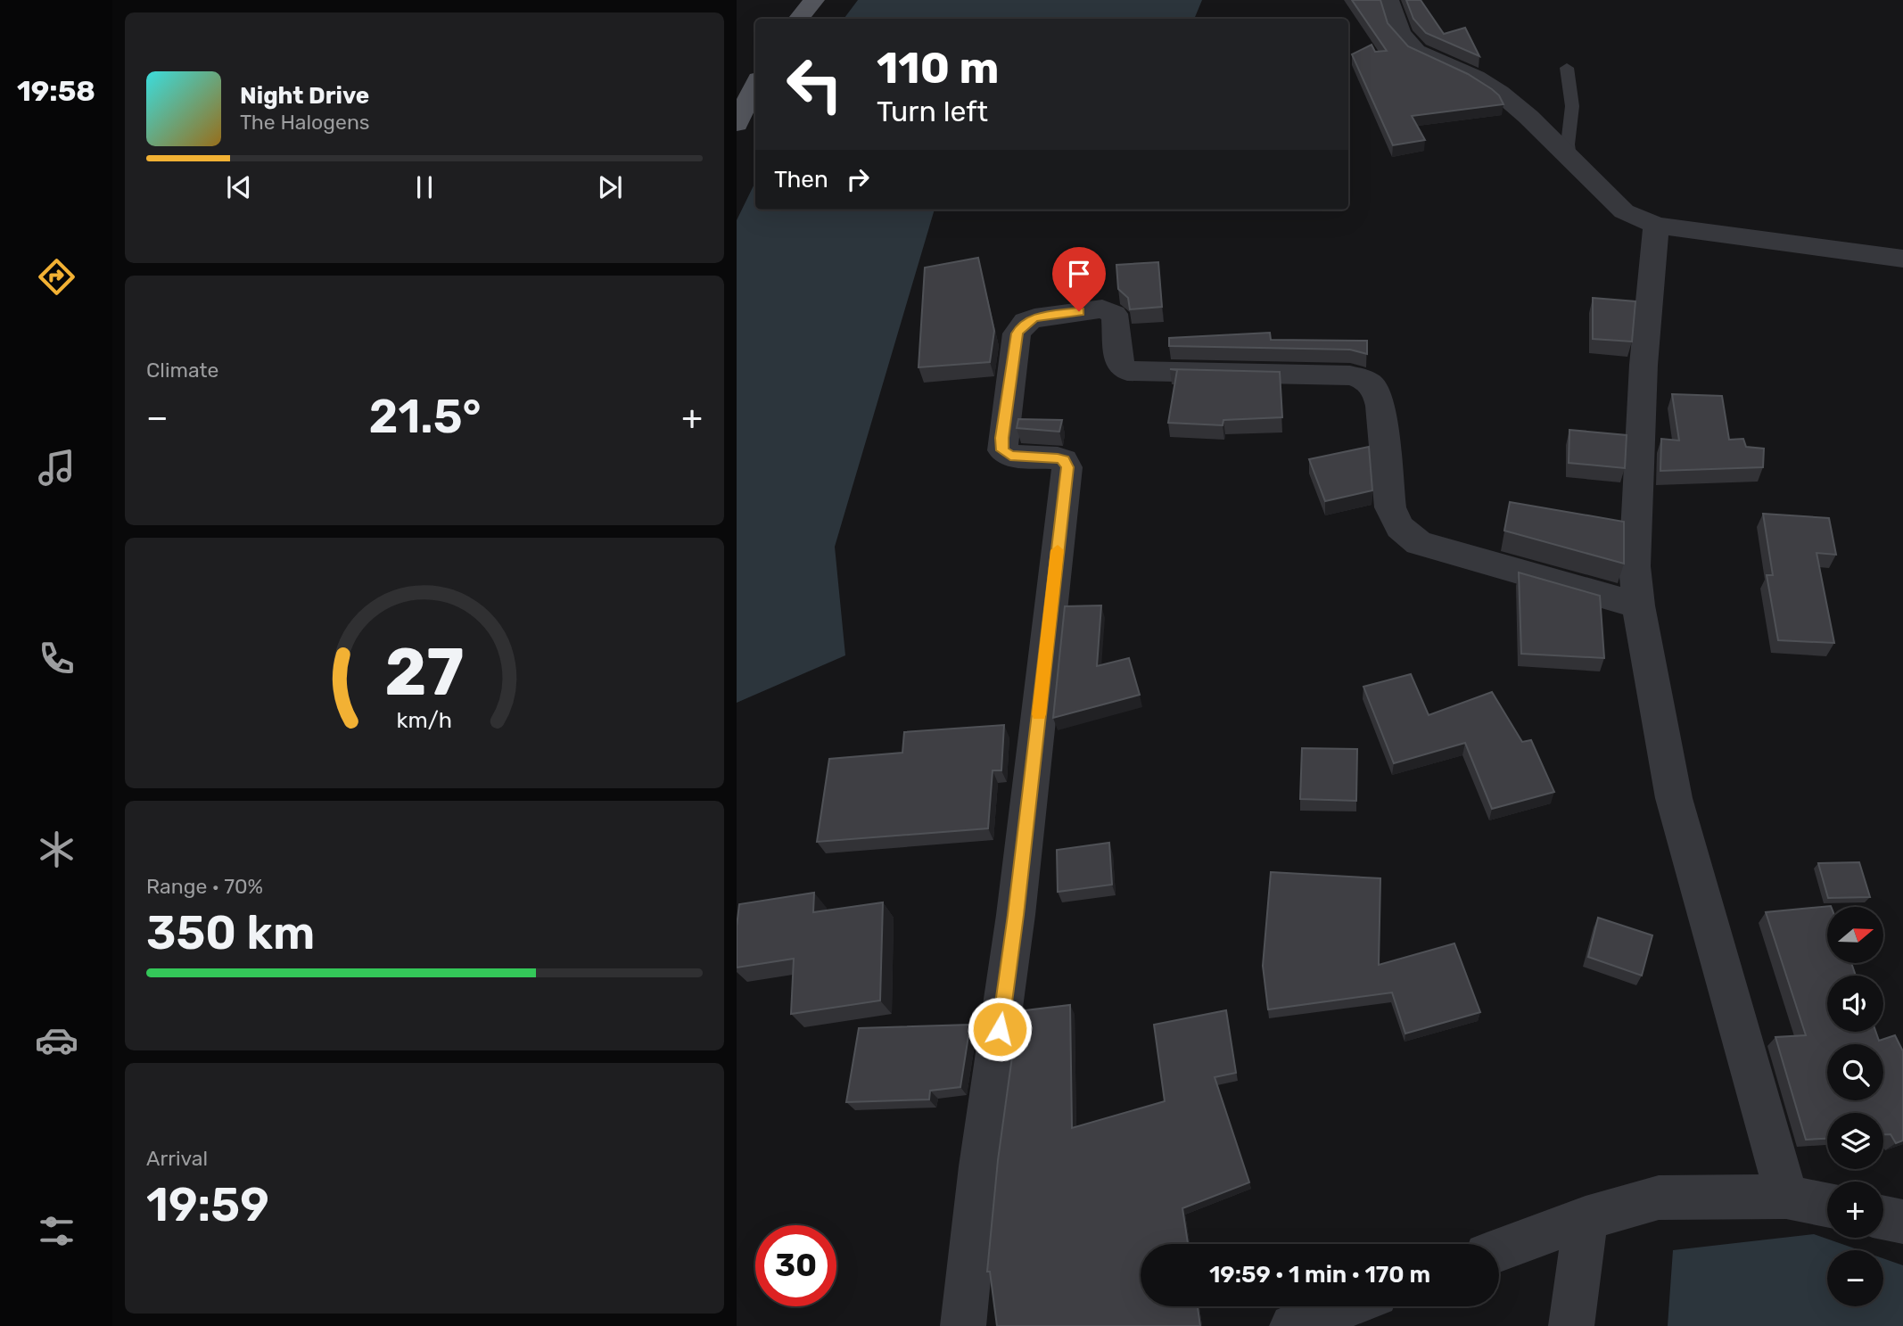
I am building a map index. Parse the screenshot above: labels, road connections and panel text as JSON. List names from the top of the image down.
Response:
{
  "north": "right",
  "page": {
    "tabs": "19:58",
    "turn": ["110 m", "Turn left"],
    "song": ["Night Drive", "The Halogens"],
    "then": "Then",
    "tile": [
      "Climate",
      ["Range · 70%", "350 km"],
      ["Arrival", "19:59"]
    ],
    "heat": ["−", "21.5°", "+"],
    "map_buttons": ["+", "−"],
    "limit": "30",
    "trip": "19:59 · 1 min · 170 m",
    "gauge": ["27", "km/h"]
  }
}
